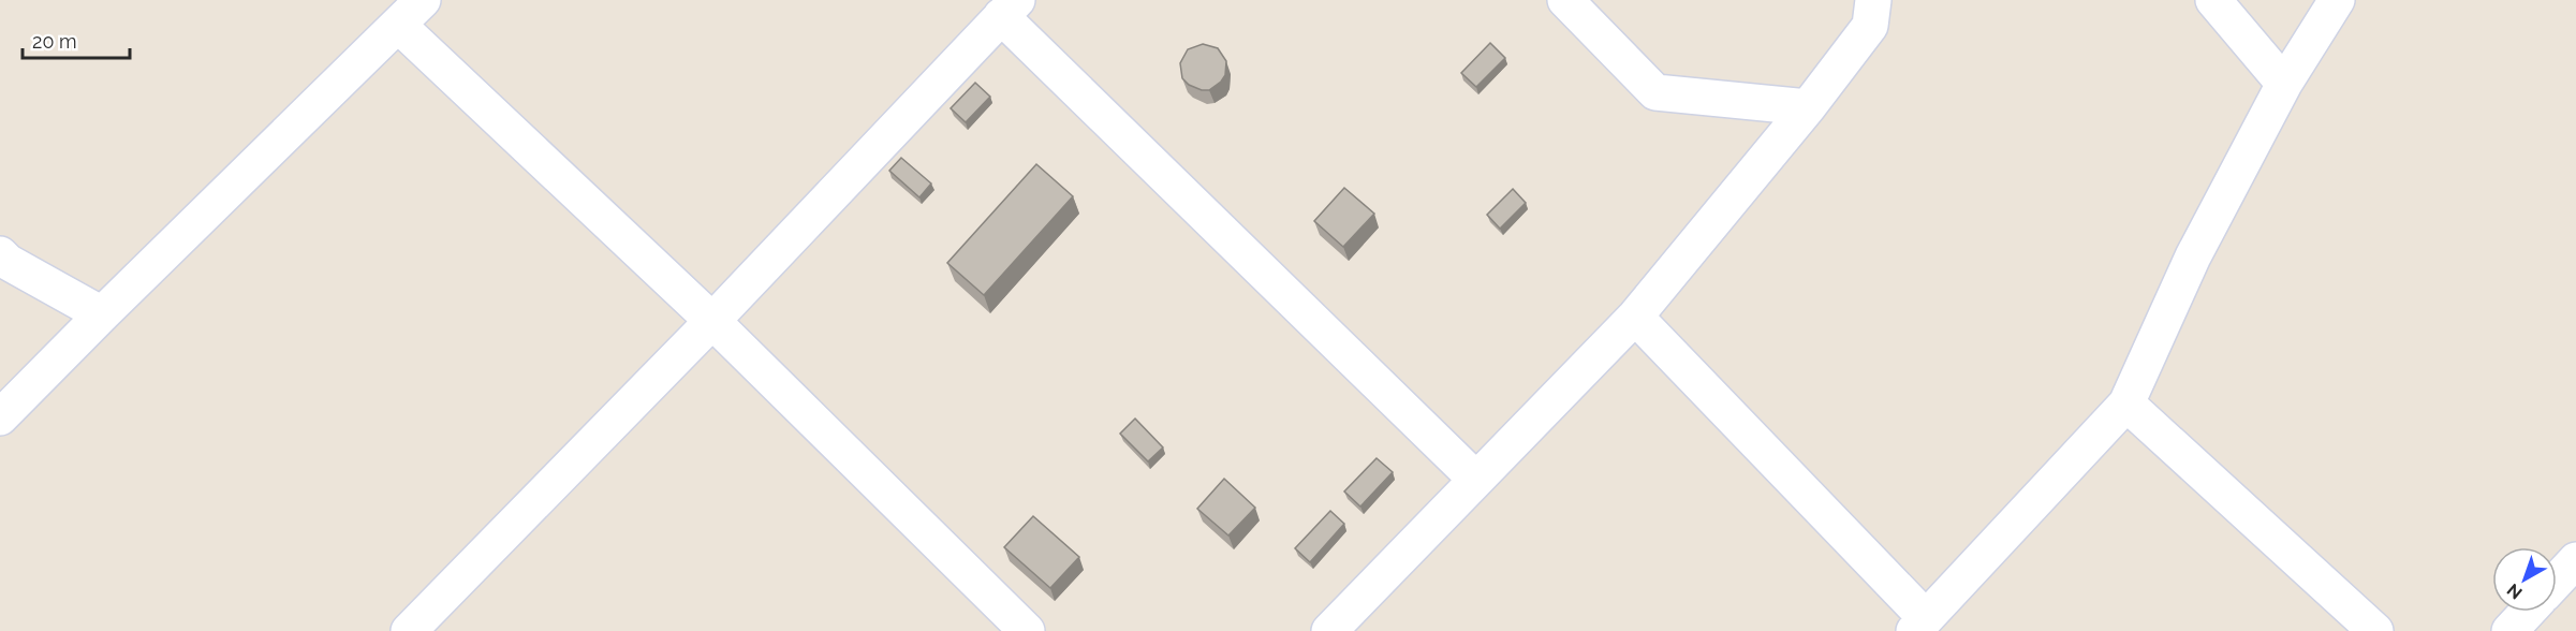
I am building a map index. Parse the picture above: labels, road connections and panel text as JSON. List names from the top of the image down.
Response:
{
  "scale_bar": "20 m",
  "north": "bottom left"
}
